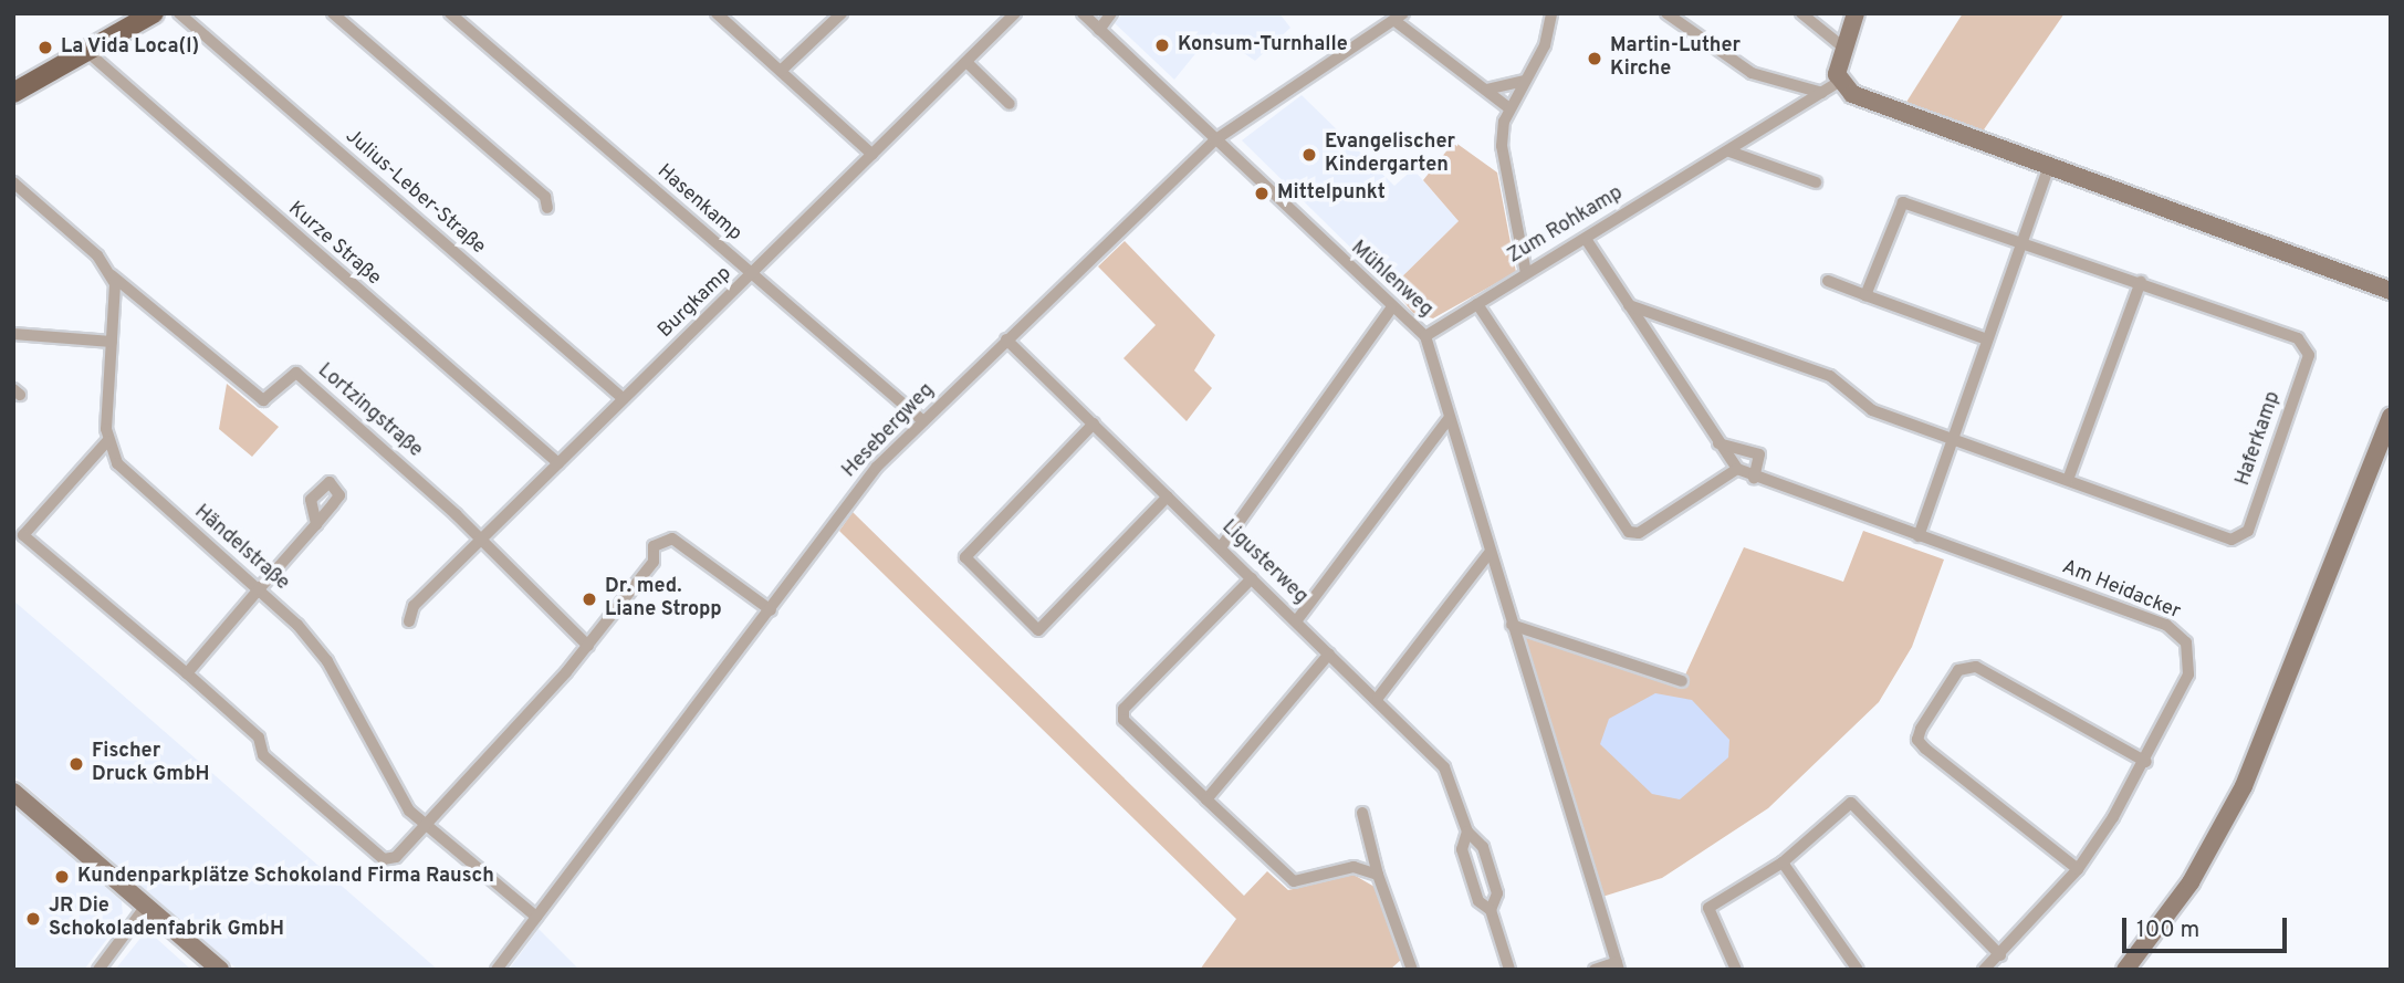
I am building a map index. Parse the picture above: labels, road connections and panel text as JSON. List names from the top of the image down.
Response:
{
  "streets": {
    "street": [
      "Julius-Leber-Straße",
      "Hasenkamp",
      "Zum Rohkamp",
      "Kurze Straße",
      "Mühlenweg",
      "Burgkamp",
      "Lortzingstraße",
      "Hesebergweg",
      "Haferkamp",
      "Händelstraße",
      "Ligusterweg",
      "Am Heidacker"
    ]
  },
  "crossings": [
    ["Julius-Leber-Straße", "Burgkamp"],
    ["Hasenkamp", "Burgkamp"],
    ["Hasenkamp", "Hesebergweg"],
    ["Zum Rohkamp", "Mühlenweg"],
    ["Zum Rohkamp", "Am Heidacker"],
    ["Kurze Straße", "Burgkamp"],
    ["Mühlenweg", "Hesebergweg"],
    ["Burgkamp", "Lortzingstraße"],
    ["Hesebergweg", "Händelstraße"],
    ["Hesebergweg", "Ligusterweg"],
    ["Haferkamp", "Am Heidacker"]
  ],
  "places": [
    "Konsum-Turnhalle",
    "La Vida Loca(l)",
    "Martin-Luther Kirche",
    "Evangelischer Kindergarten",
    "Mittelpunkt",
    "Dr. med. Liane Stropp",
    "Fischer Druck GmbH",
    "Kundenparkplätze Schokoland Firma Rausch",
    "JR Die Schokoladenfabrik GmbH"
  ],
  "scale_bar": "100 m"
}
